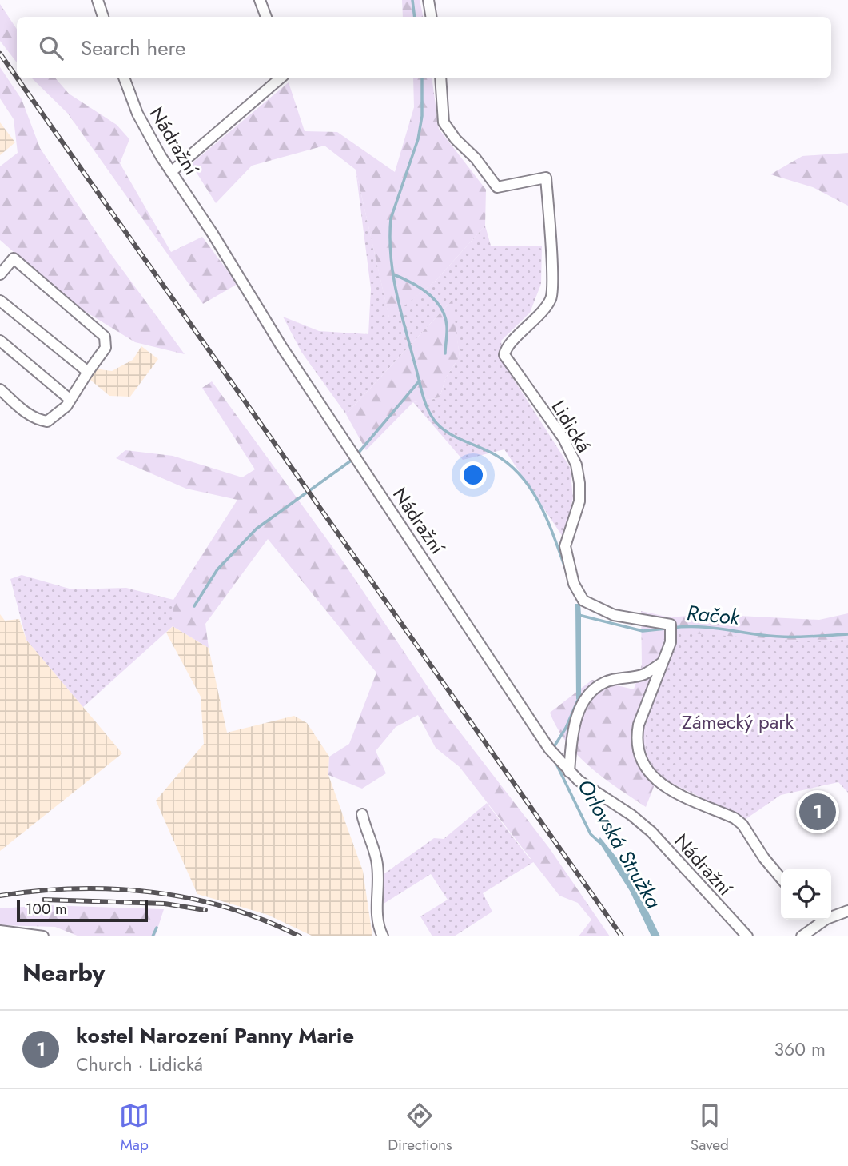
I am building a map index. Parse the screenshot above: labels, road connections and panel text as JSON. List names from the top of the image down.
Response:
{
  "streets": {
    "street": ["Nádražní", "Lidická"]
  },
  "water": ["Račok", "Orlovská Stružka"],
  "parks": ["Zámecký park"],
  "scale_bar": "100 m",
  "page": {
    "search": "Search here",
    "pins": "1",
    "scale": "100 m",
    "heading": "Nearby",
    "list": [
      {
        "mark": "1",
        "name": "kostel Narození Panny Marie",
        "note": "Church · Lidická",
        "value": "360 m"
      }
    ],
    "nav": ["Map", "Directions", "Saved"]
  }
}
